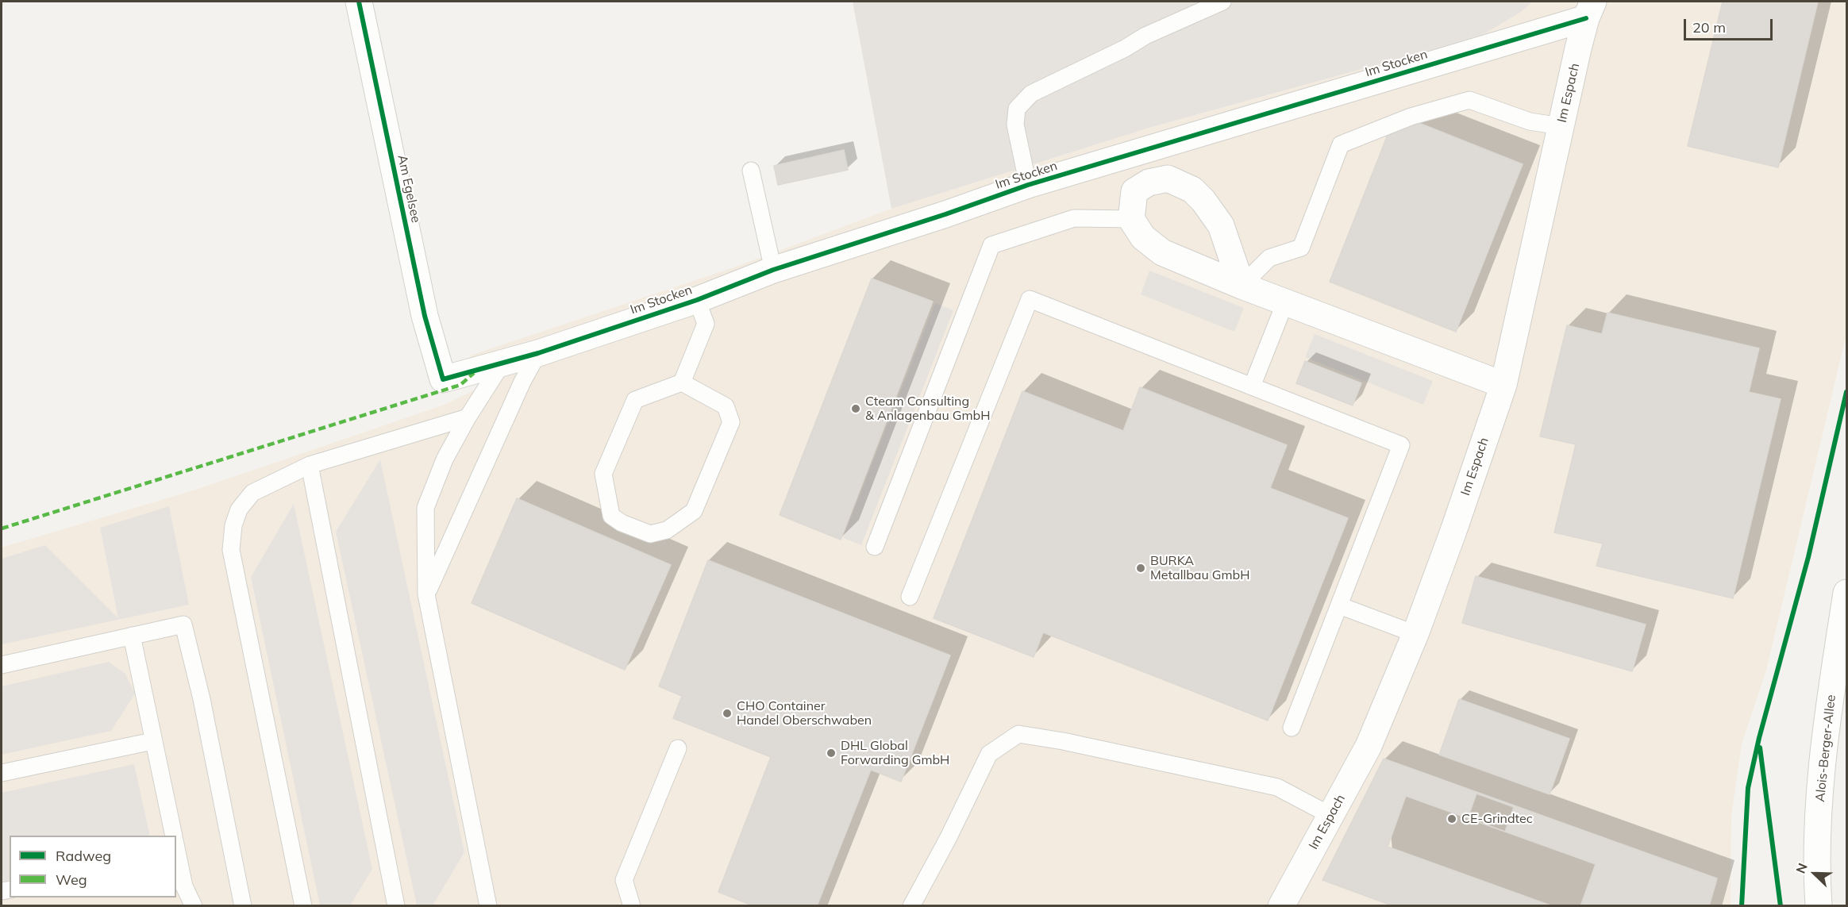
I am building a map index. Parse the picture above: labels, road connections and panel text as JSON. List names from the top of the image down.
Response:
{
  "streets": {
    "street": [
      "Im Stocken",
      "Im Espach",
      "Am Egelsee",
      "Alois-Berger-Allee"
    ]
  },
  "crossings": [
    ["Im Stocken", "Im Espach"],
    ["Im Stocken", "Am Egelsee"]
  ],
  "places": [
    "Cteam Consulting & Anlagenbau GmbH",
    "BURKA Metallbau GmbH",
    "CHO Container Handel Oberschwaben",
    "DHL Global Forwarding GmbH",
    "CE-Grindtec"
  ],
  "legend": ["Radweg", "Weg"],
  "scale_bar": "20 m",
  "north": "top left"
}
